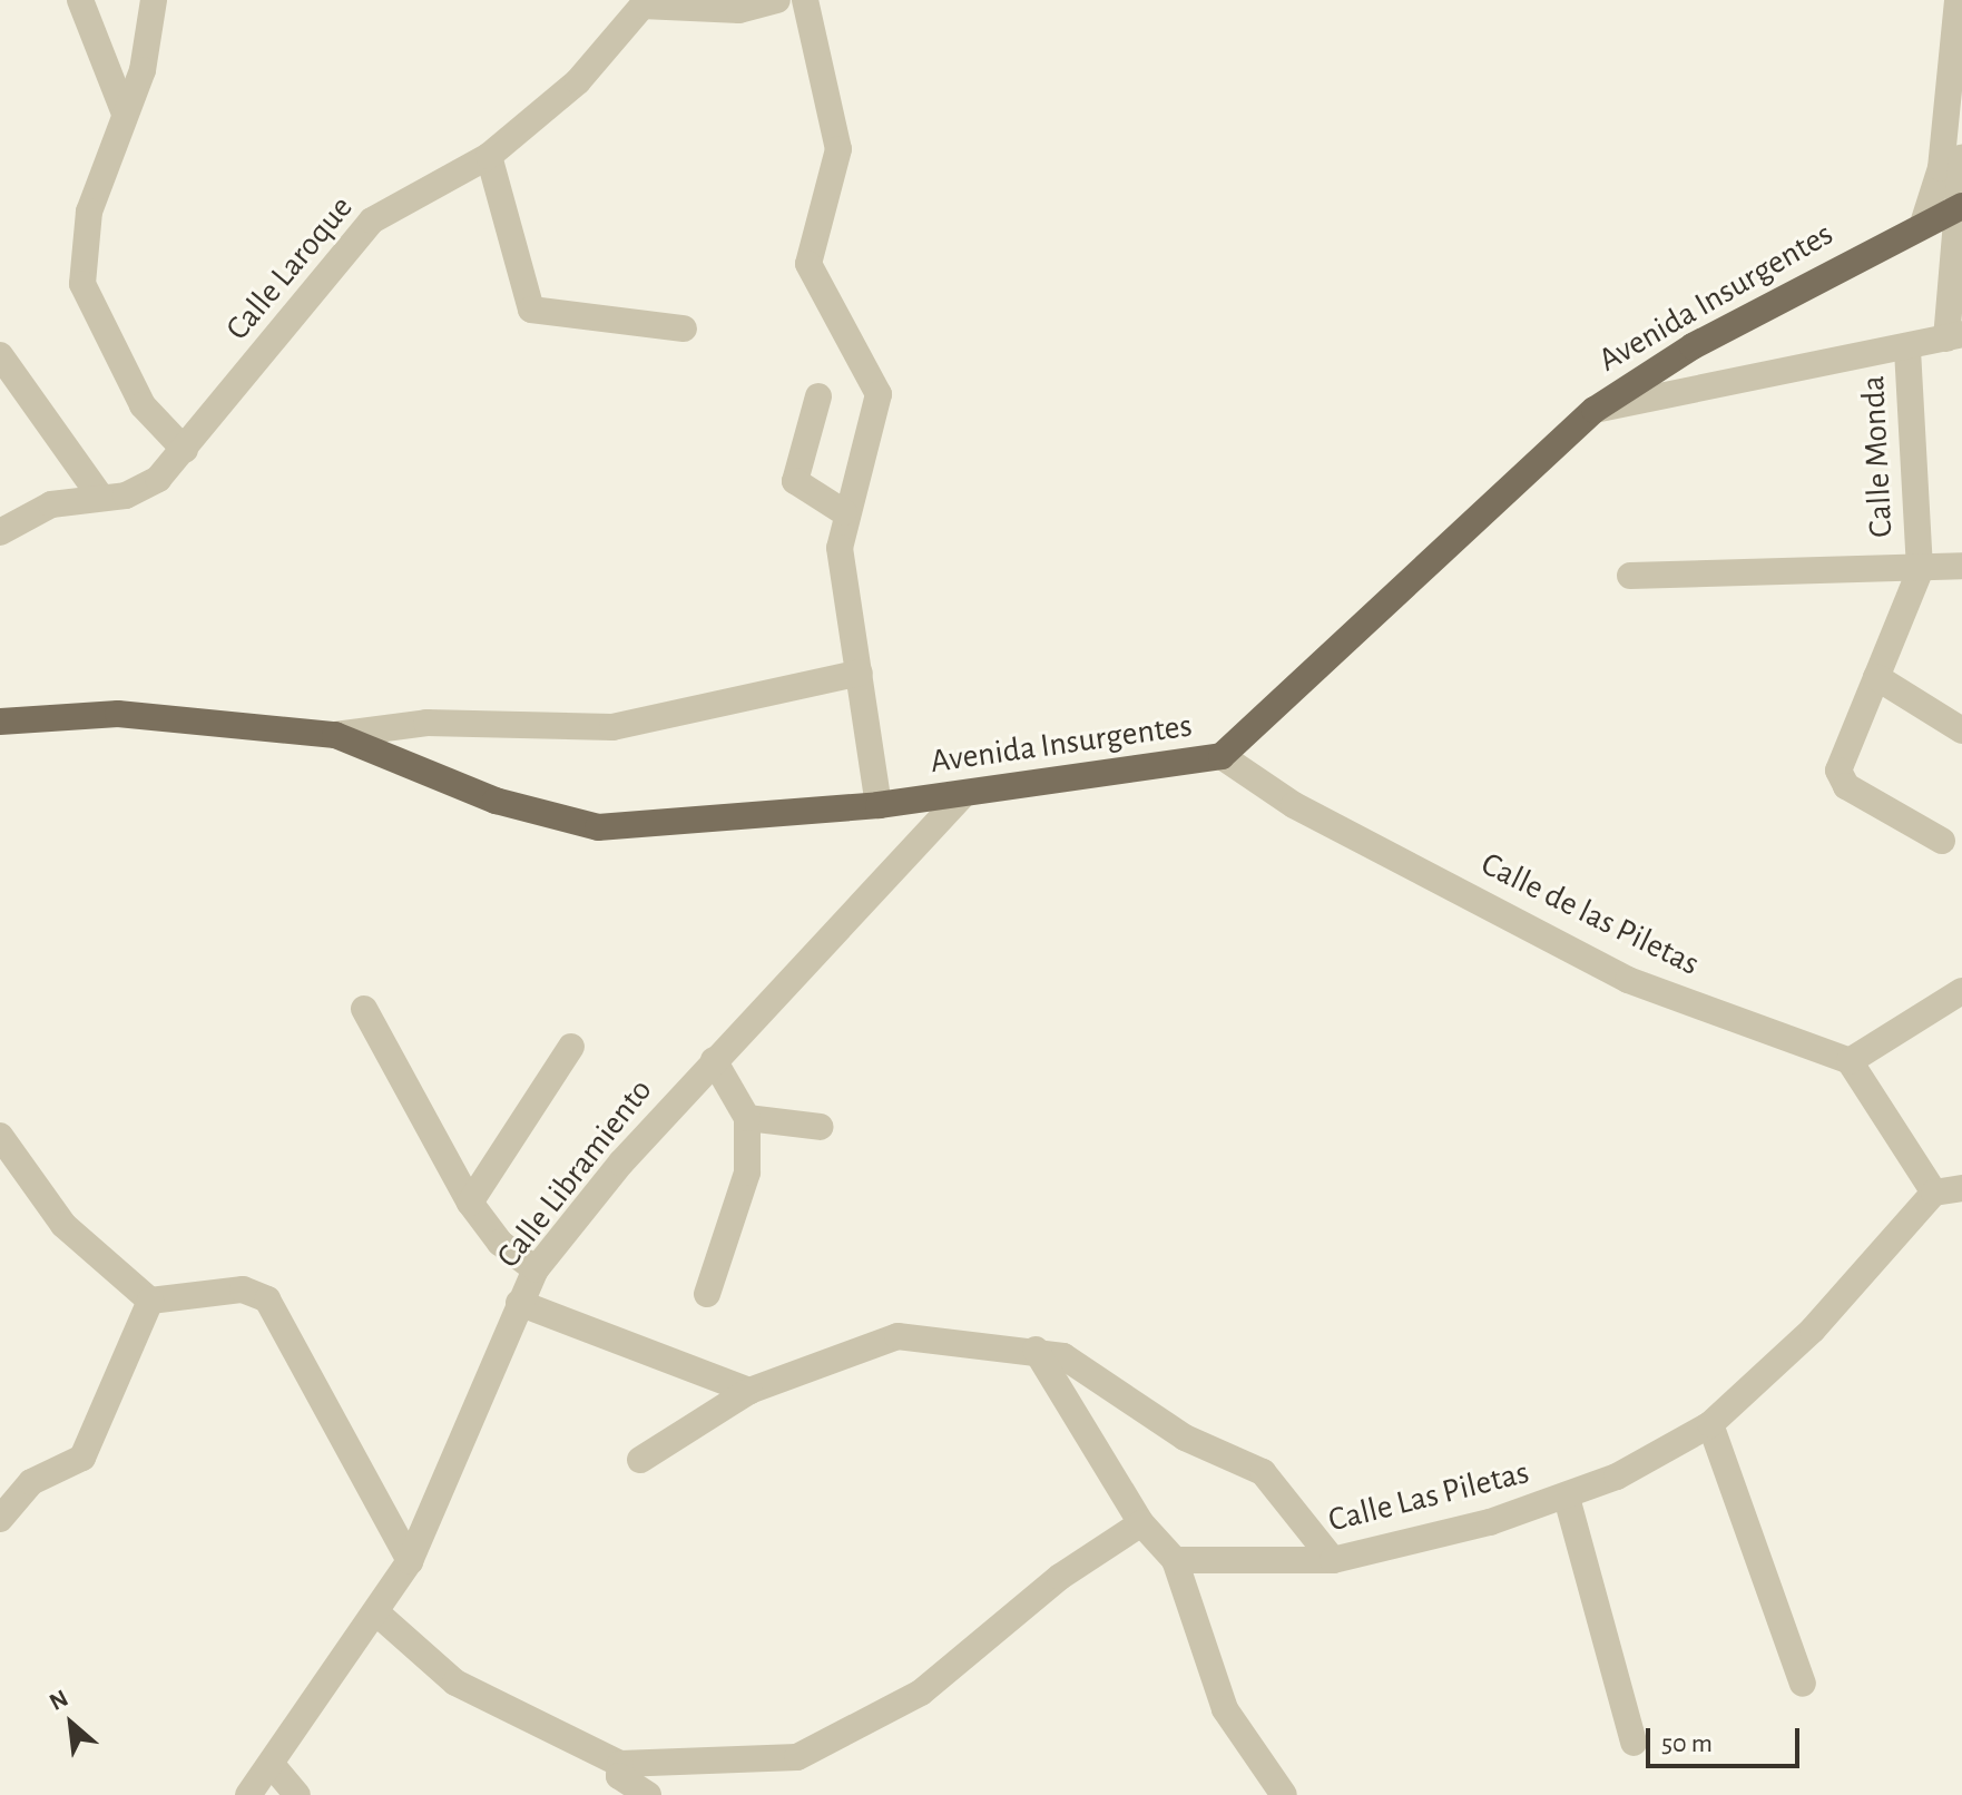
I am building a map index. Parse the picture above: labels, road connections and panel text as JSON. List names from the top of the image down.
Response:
{
  "streets": {
    "main road": ["Avenida Insurgentes"],
    "street": [
      "Calle Laroque",
      "Calle Monda",
      "Calle de las Piletas",
      "Calle Libramiento",
      "Calle Las Piletas"
    ]
  },
  "crossings": [
    ["Avenida Insurgentes", "Calle de las Piletas"],
    ["Avenida Insurgentes", "Calle Libramiento"]
  ],
  "scale_bar": "50 m",
  "north": "top left"
}
